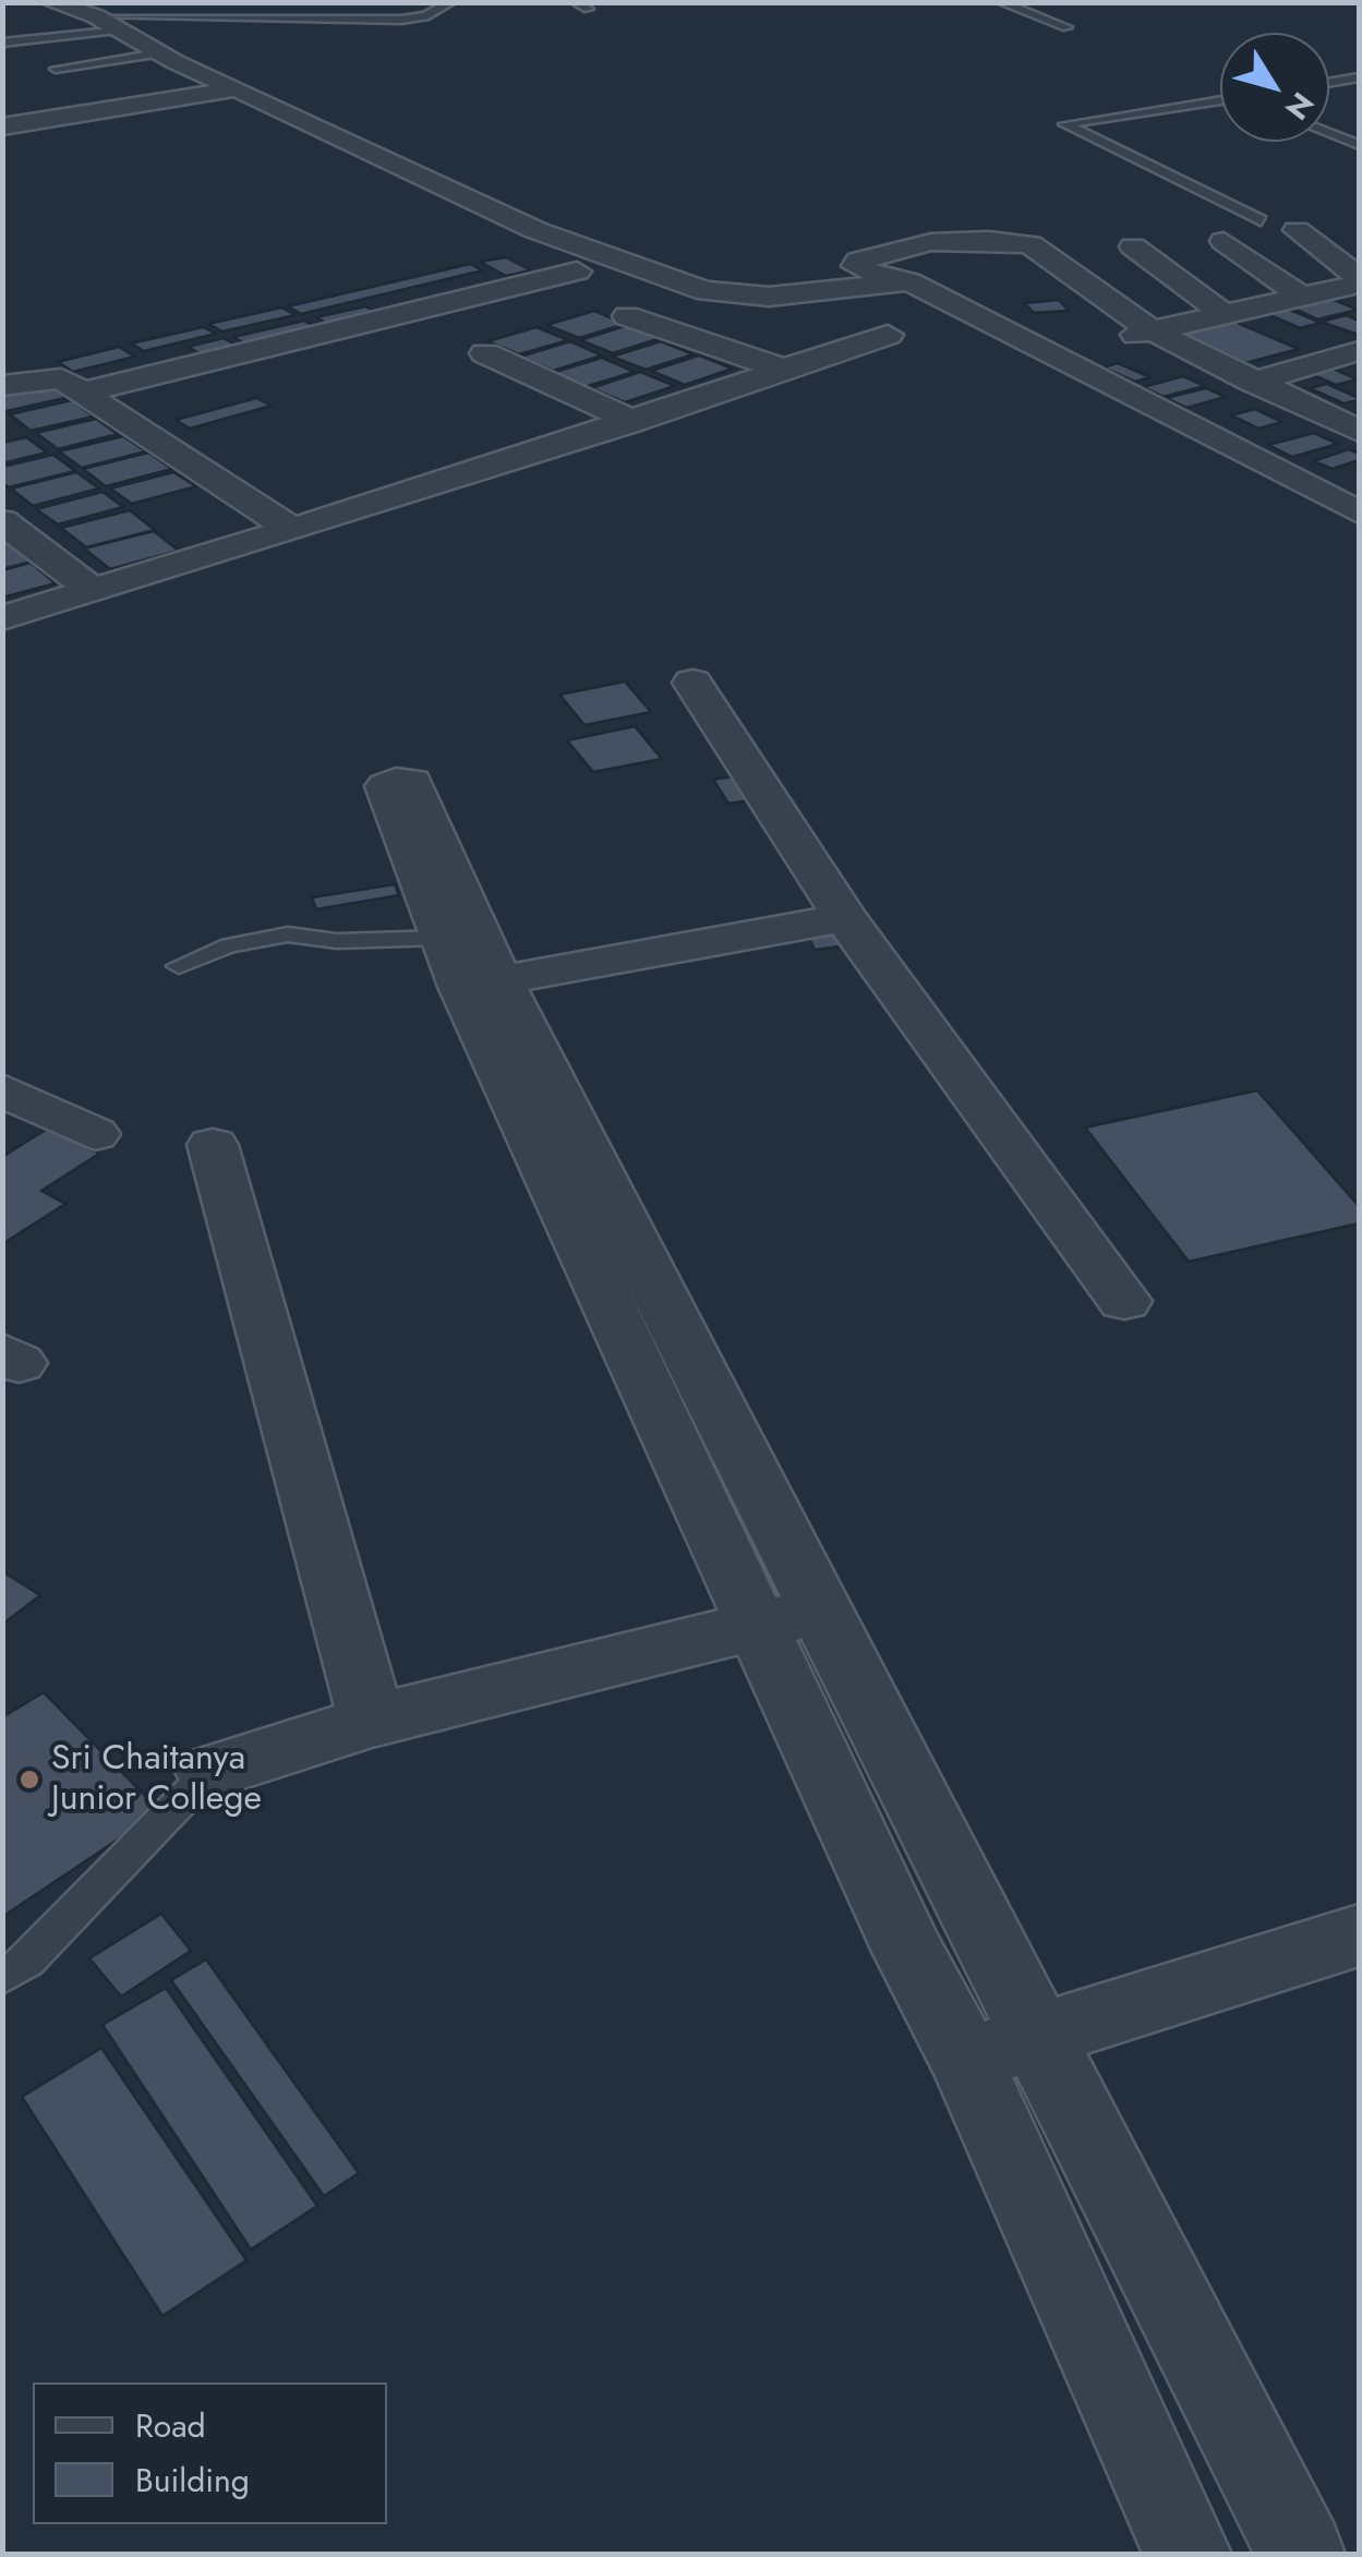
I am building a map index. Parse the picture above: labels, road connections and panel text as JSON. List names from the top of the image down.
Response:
{
  "places": ["Sri Chaitanya Junior College"],
  "legend": ["Road", "Building"],
  "north": "bottom right"
}
